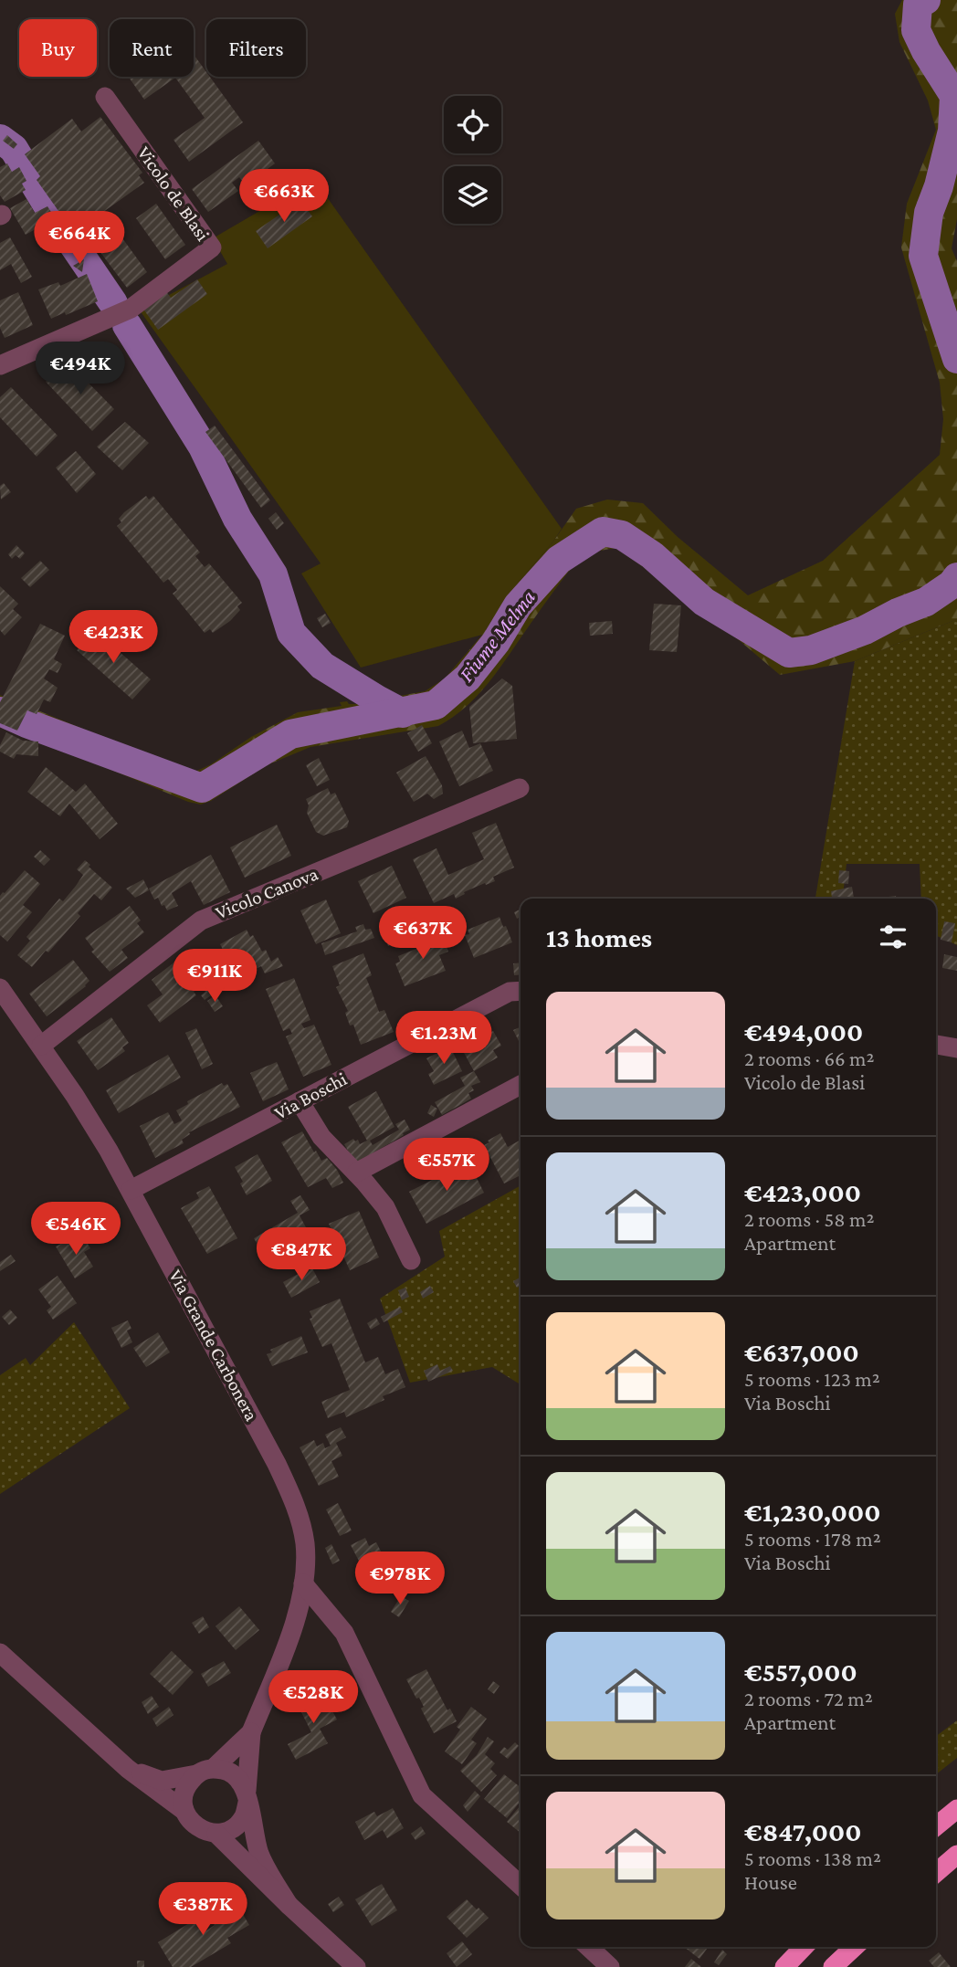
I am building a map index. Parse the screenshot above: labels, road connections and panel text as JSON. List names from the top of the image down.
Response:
{
  "streets": {
    "street": [
      "Vicolo de Blasi",
      "Vicolo Canova",
      "Via Boschi",
      "Via Grande Carbonera"
    ]
  },
  "crossings": [
    ["Vicolo Canova", "Via Grande Carbonera"],
    ["Via Boschi", "Via Grande Carbonera"]
  ],
  "water": ["Fiume Melma"],
  "page": {
    "chip": ["Buy", "Rent", "Filters"],
    "price": [
      "€663K",
      "€664K",
      "€494K",
      "€423K",
      "€637K",
      "€911K",
      "€1.23M",
      "€557K",
      "€546K",
      "€847K",
      "€978K",
      "€528K",
      "€387K"
    ],
    "heading": "13 homes",
    "list": [
      {
        "name": "€494,000",
        "note": "2 rooms · 66 m² · Vicolo de Blasi"
      },
      {
        "name": "€423,000",
        "note": "2 rooms · 58 m² · Apartment"
      },
      {
        "name": "€637,000",
        "note": "5 rooms · 123 m² · Via Boschi"
      },
      {
        "name": "€1,230,000",
        "note": "5 rooms · 178 m² · Via Boschi"
      },
      {
        "name": "€557,000",
        "note": "2 rooms · 72 m² · Apartment"
      },
      {
        "name": "€847,000",
        "note": "5 rooms · 138 m² · House"
      }
    ]
  }
}
